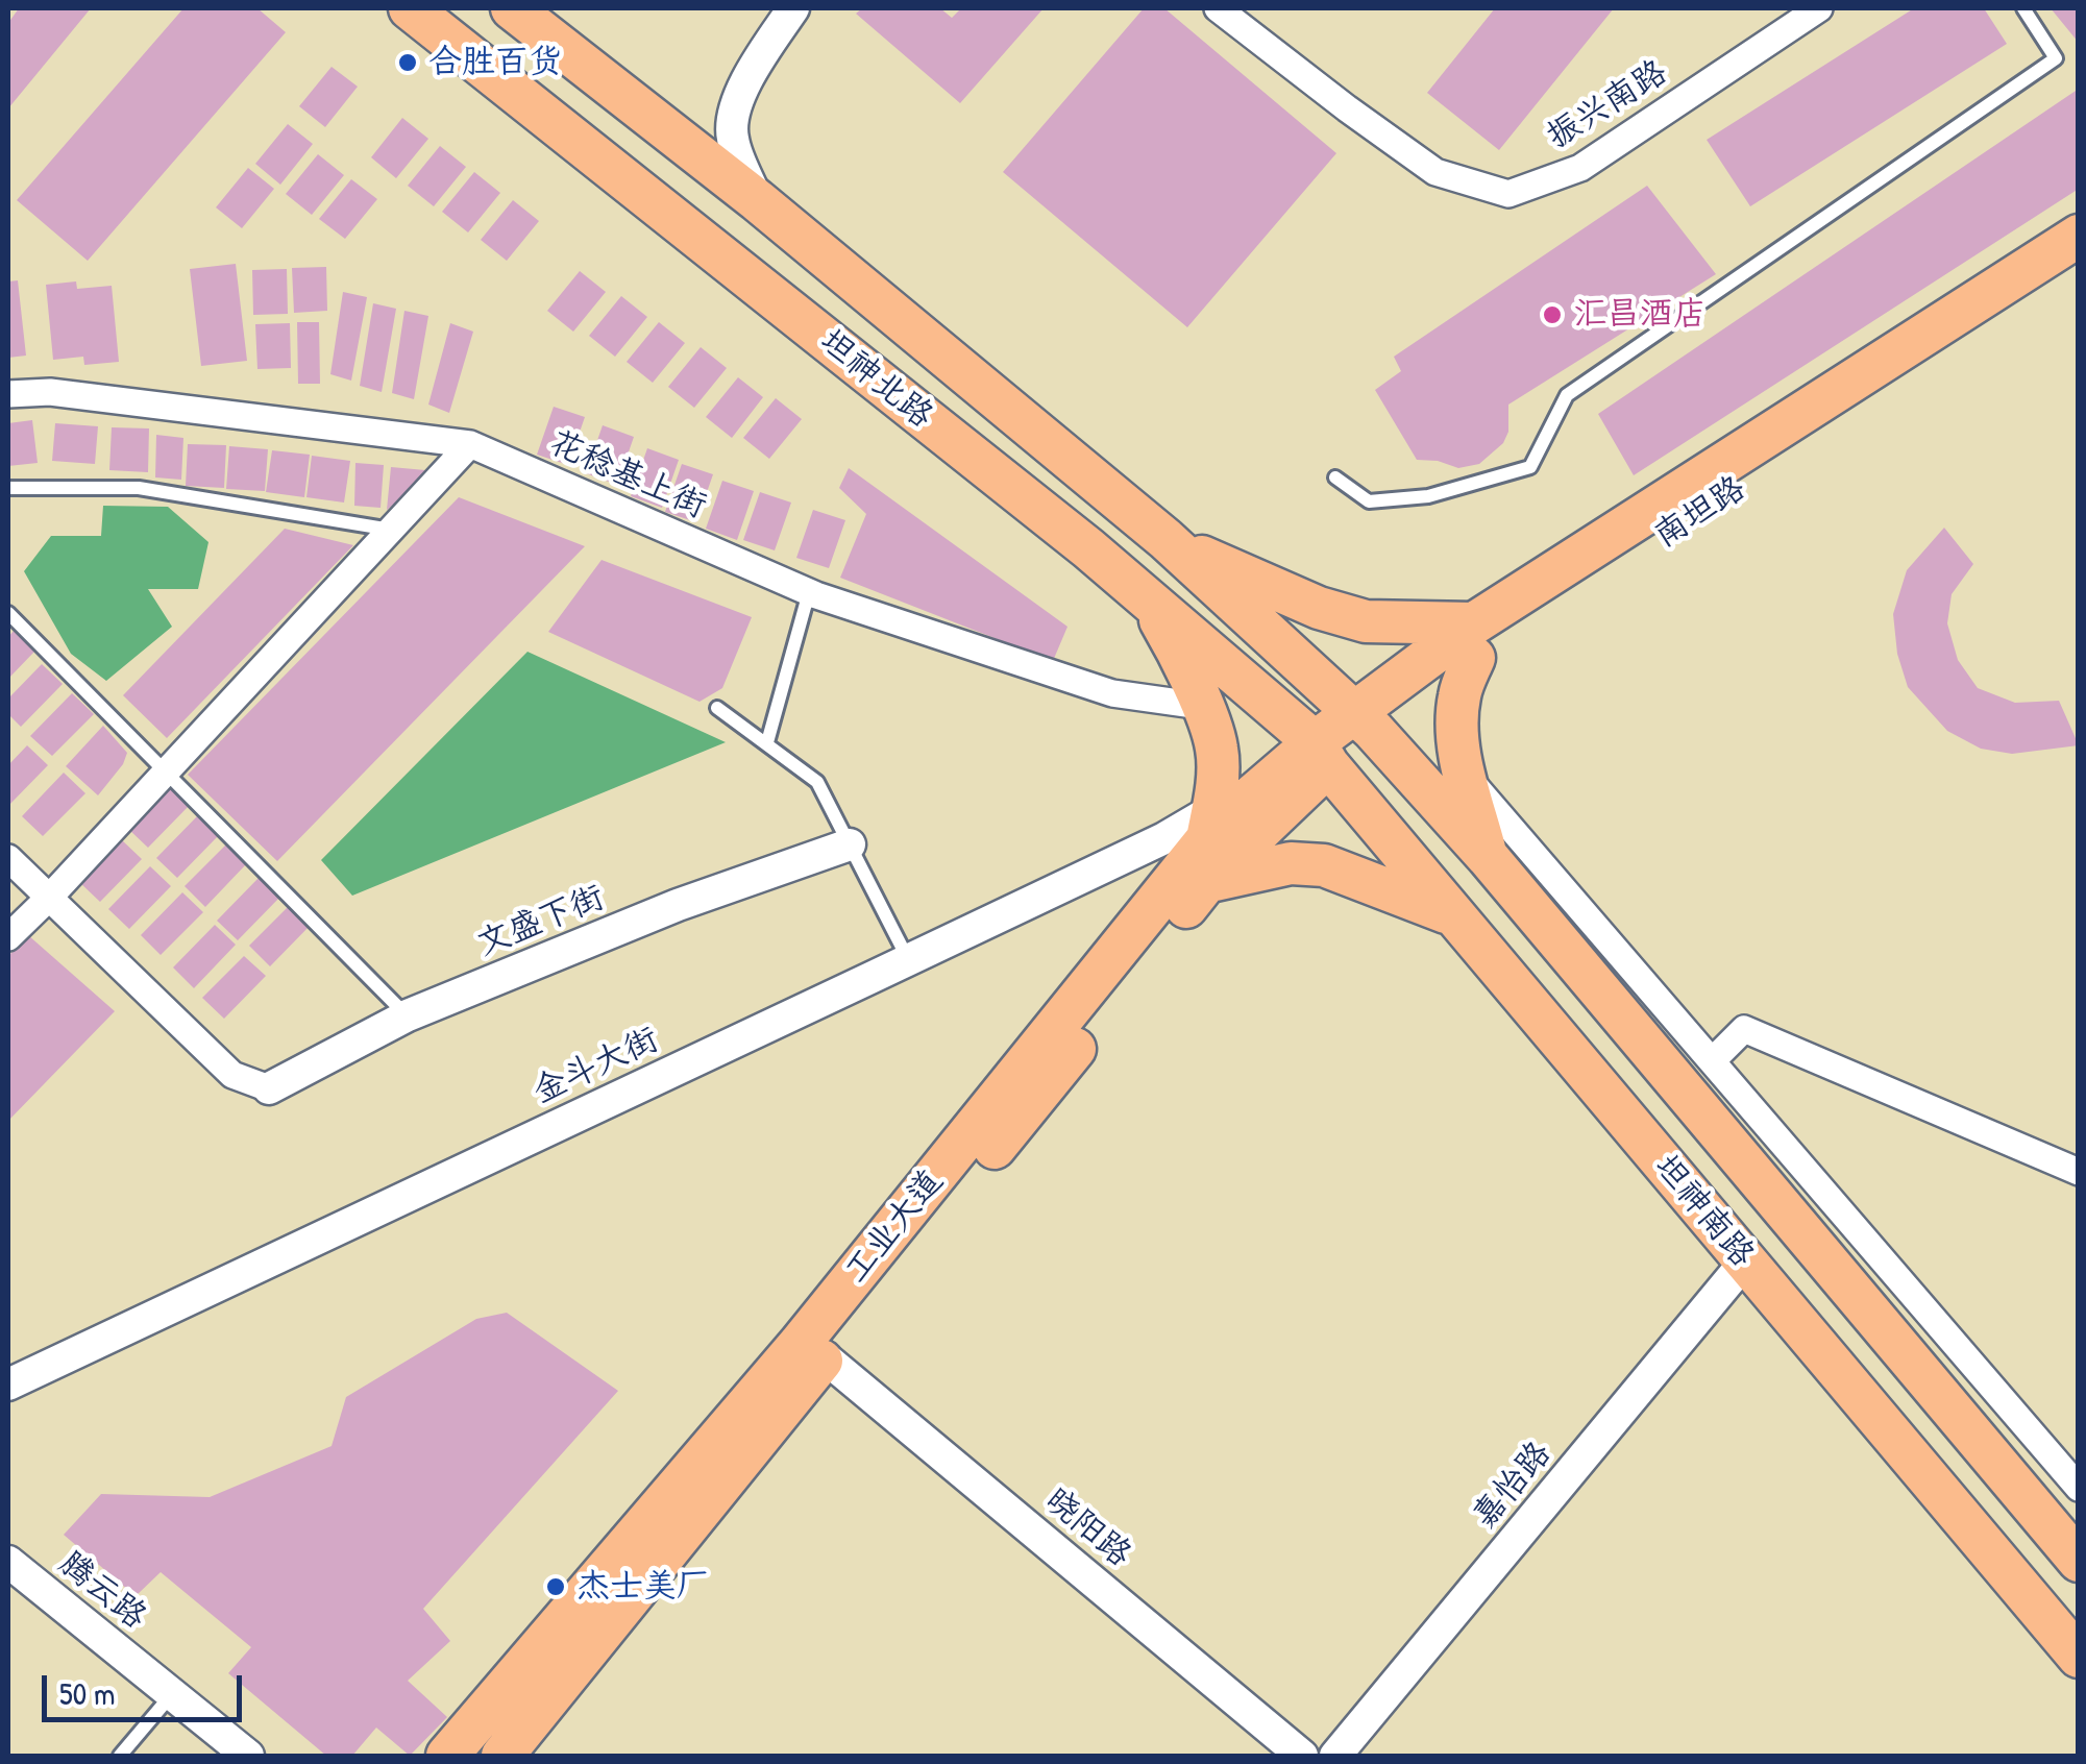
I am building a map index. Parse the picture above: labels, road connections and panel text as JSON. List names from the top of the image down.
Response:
{
  "streets": {
    "main road": [
      "坦神北路",
      "南坦路",
      "坦神南路",
      "工业大道"
    ],
    "street": [
      "振兴南路",
      "花稔基上街",
      "文盛下街",
      "金斗大街",
      "嘉怡路",
      "晓阳路",
      "腾云路"
    ]
  },
  "crossings": [
    ["坦神北路", "南坦路"],
    ["坦神北路", "坦神南路"],
    ["坦神北路", "工业大道"],
    ["南坦路", "坦神南路"],
    ["南坦路", "工业大道"],
    ["金斗大街", "工业大道"],
    ["坦神南路", "工业大道"],
    ["坦神南路", "嘉怡路"],
    ["工业大道", "晓阳路"]
  ],
  "places": ["合胜百货", "汇昌酒店", "杰士美厂"],
  "scale_bar": "50 m"
}
